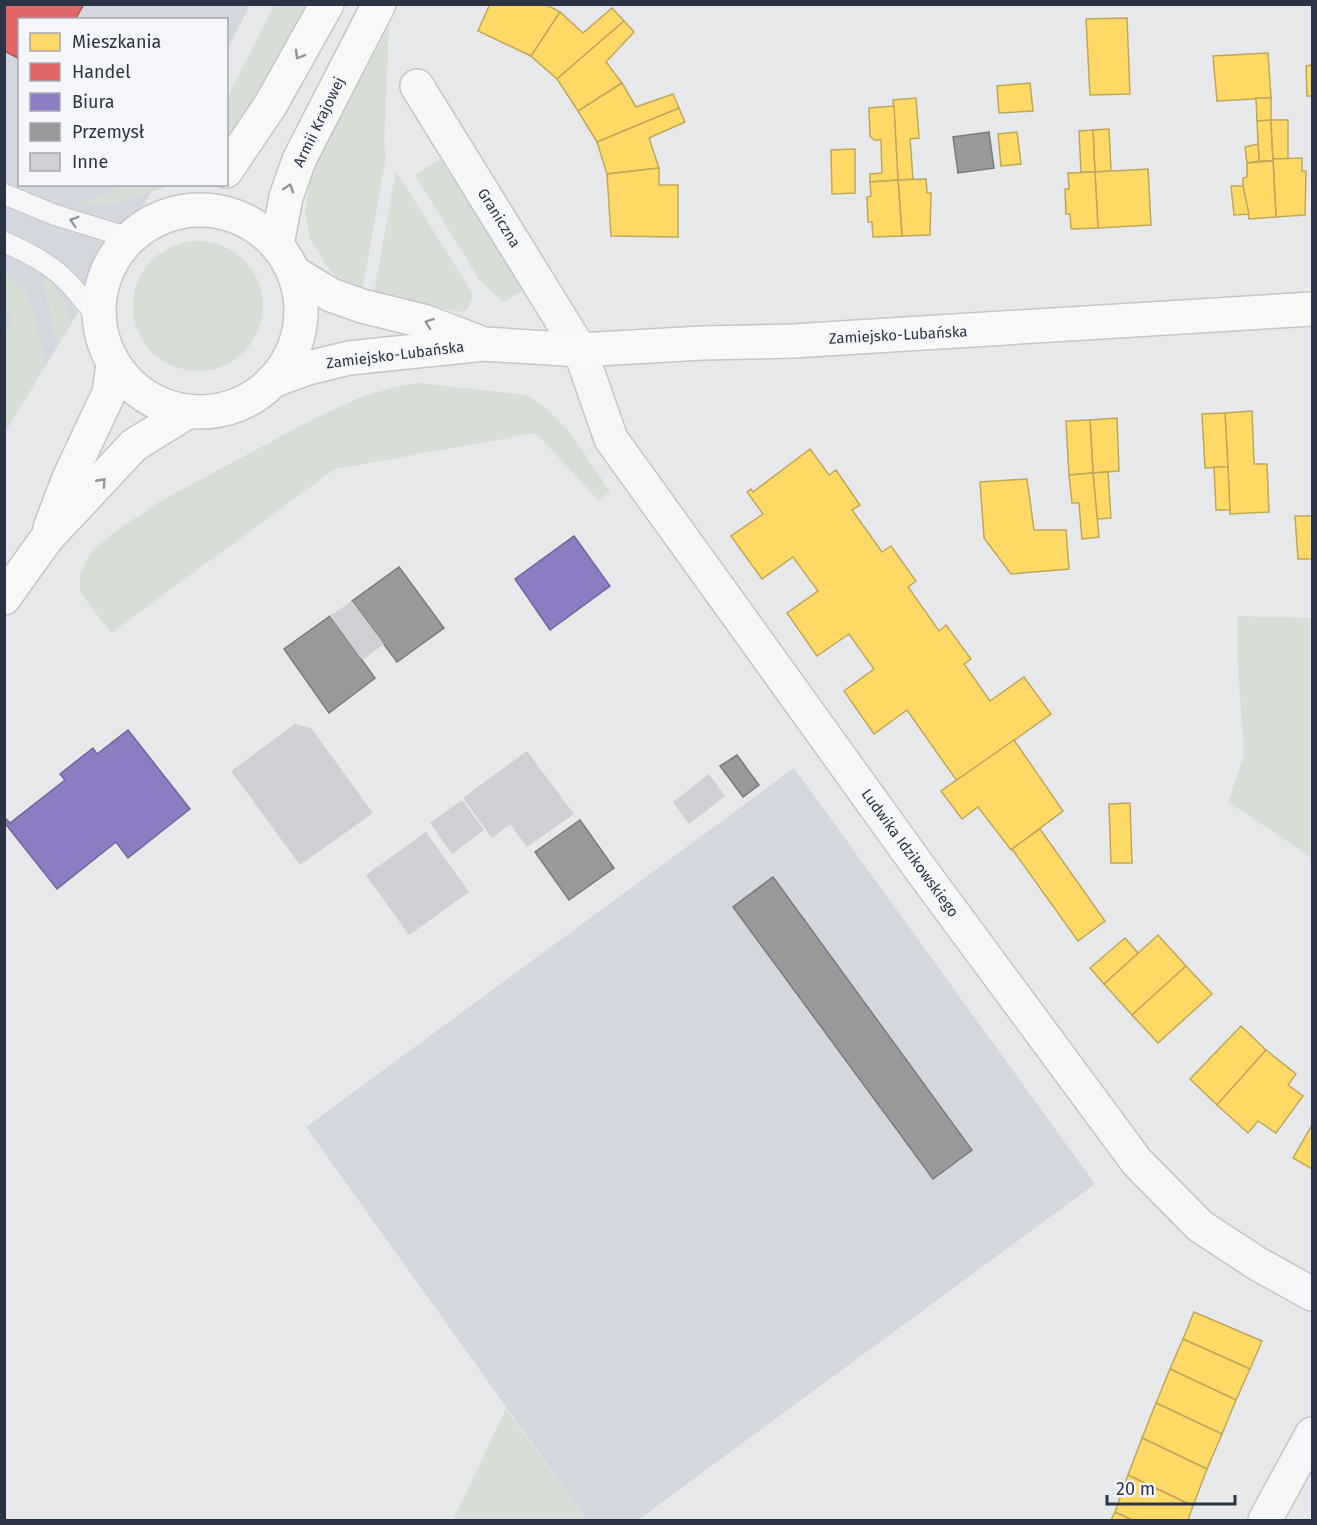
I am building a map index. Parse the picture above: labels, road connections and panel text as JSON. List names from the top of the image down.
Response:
{
  "streets": {
    "main road": ["Armii Krajowej", "Zamiejsko-Lubańska"],
    "street": ["Graniczna", "Ludwika Idzikowskiego"]
  },
  "crossings": [
    ["Armii Krajowej", "Zamiejsko-Lubańska"],
    ["Graniczna", "Zamiejsko-Lubańska"],
    ["Graniczna", "Ludwika Idzikowskiego"],
    ["Zamiejsko-Lubańska", "Ludwika Idzikowskiego"]
  ],
  "legend": [
    "Mieszkania",
    "Handel",
    "Biura",
    "Przemysł",
    "Inne"
  ],
  "scale_bar": "20 m"
}
